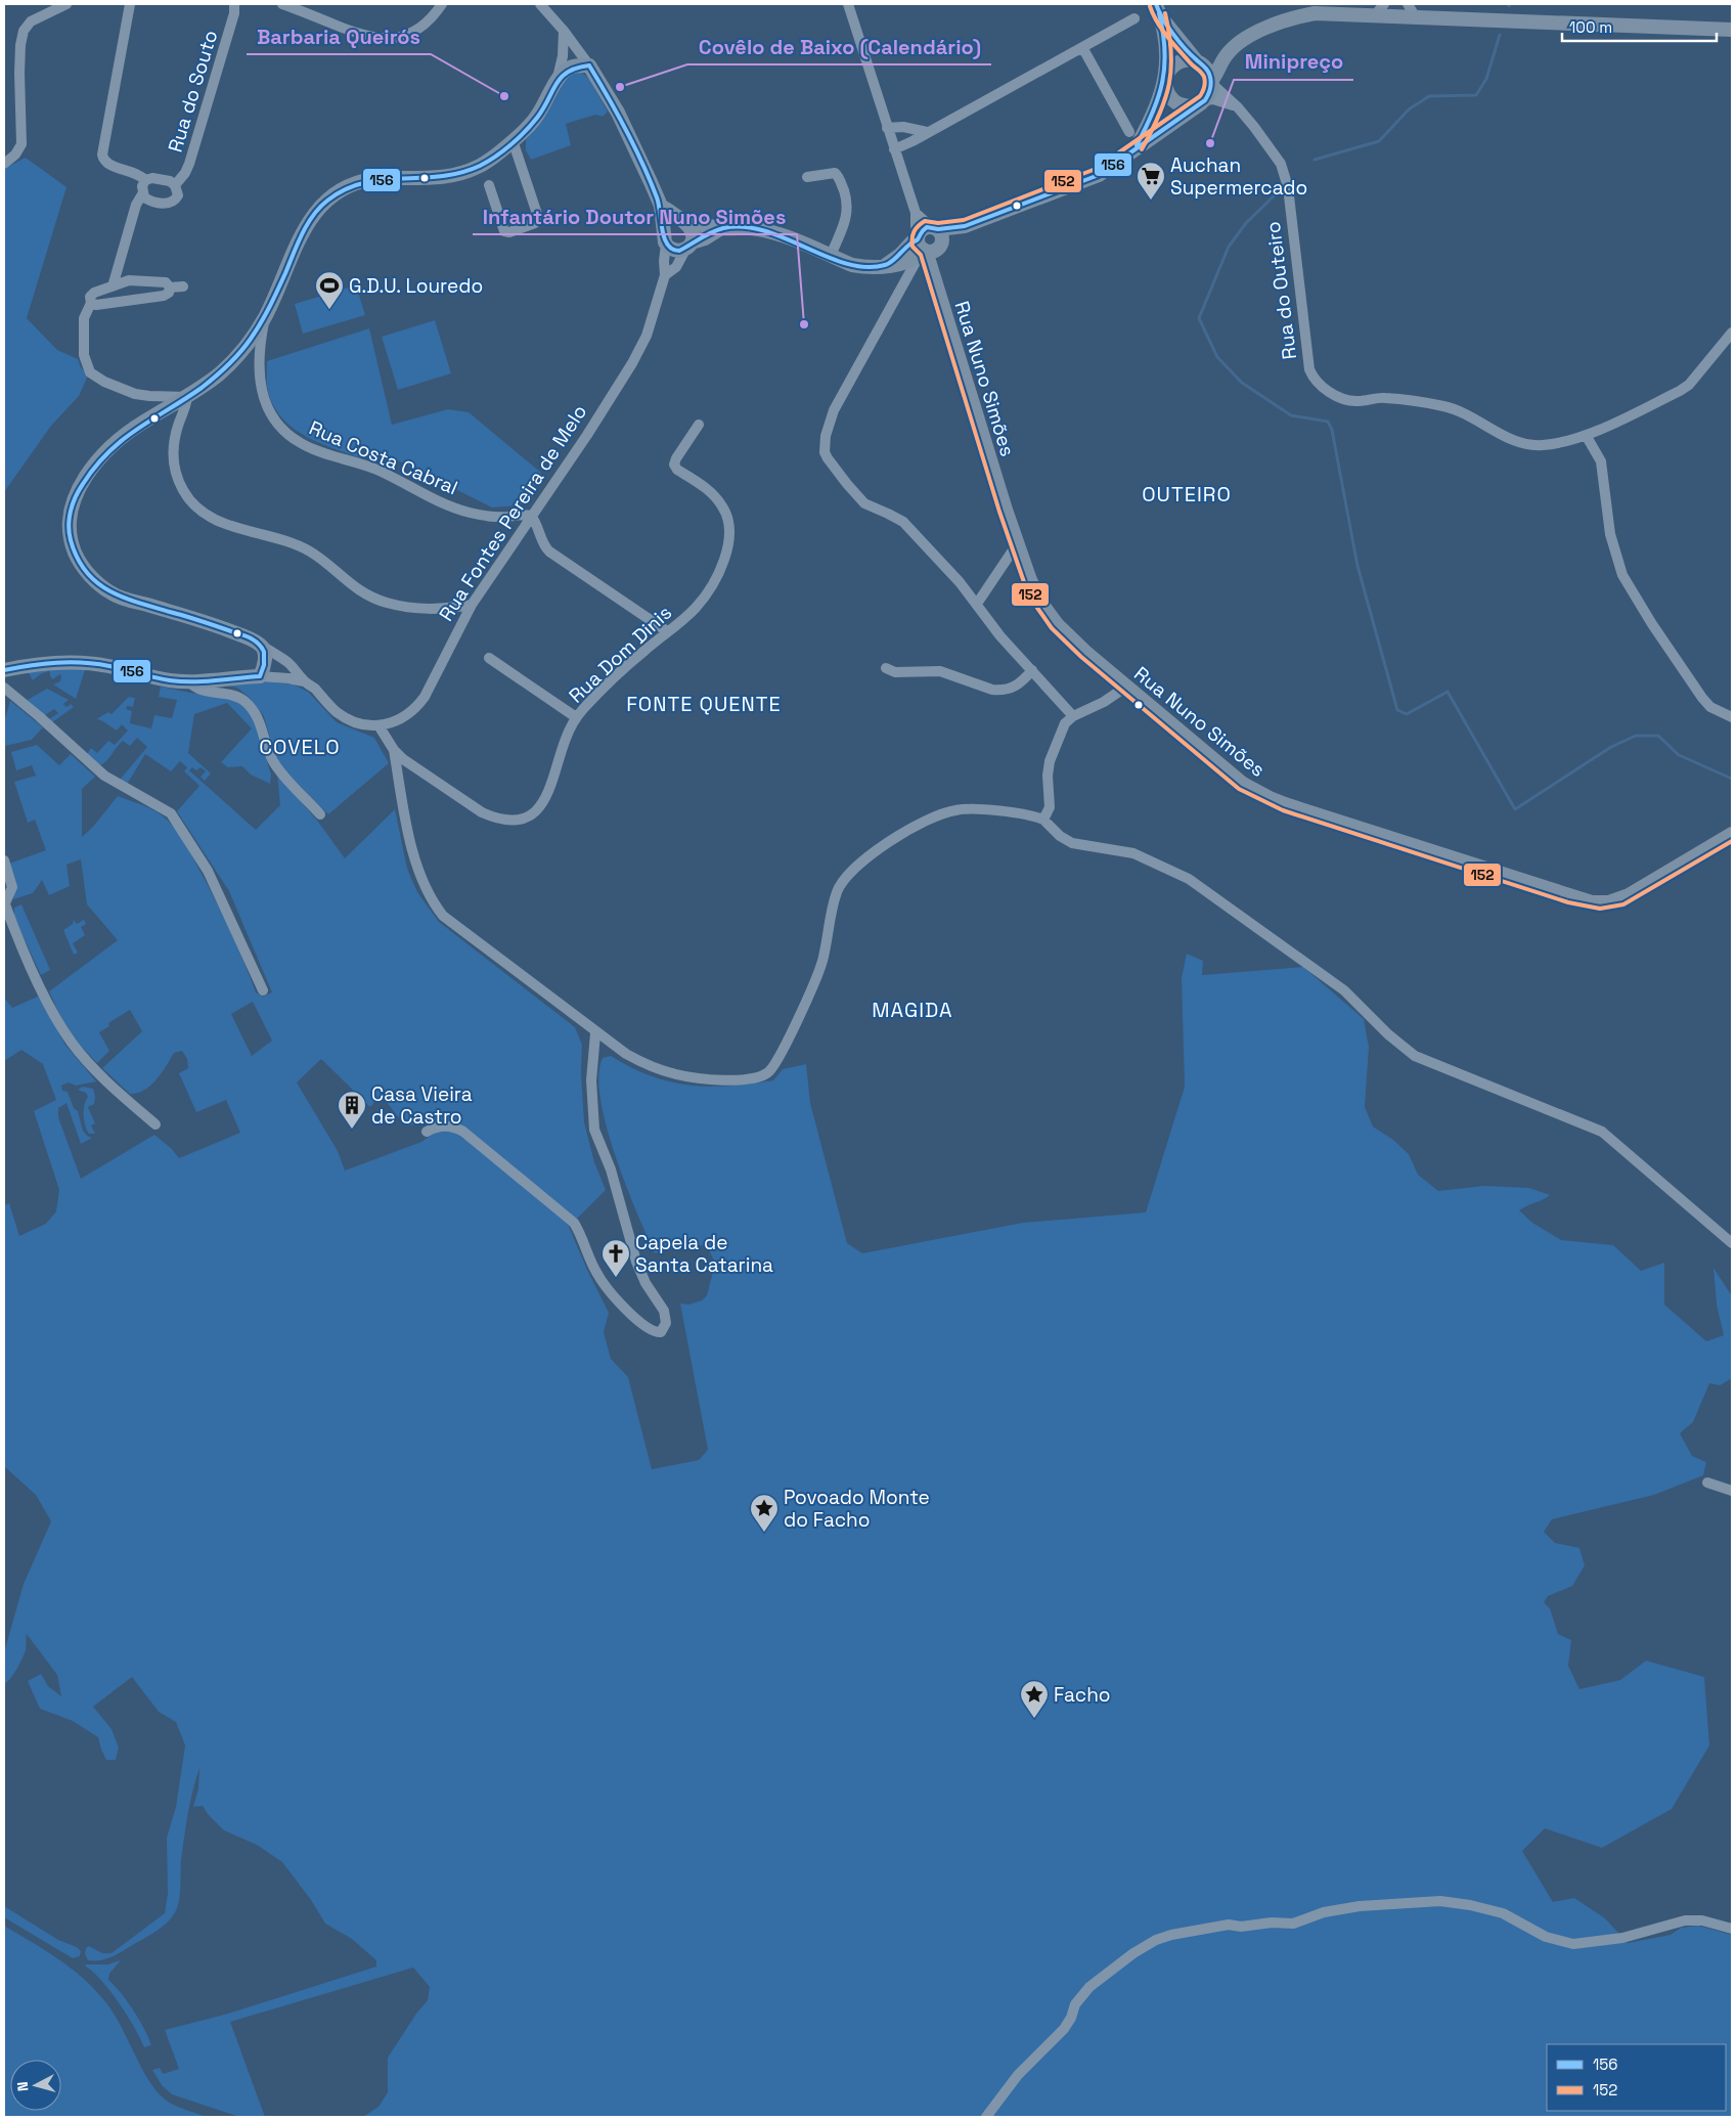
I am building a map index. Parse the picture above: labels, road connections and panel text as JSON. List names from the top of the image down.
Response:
{
  "streets": {
    "street": [
      "Rua do Souto",
      "Rua do Outeiro",
      "Rua Nuno Simões",
      "Rua Costa Cabral",
      "Rua Fontes Pereira de Melo",
      "Rua Dom Dinis"
    ]
  },
  "crossings": [
    ["Rua Costa Cabral", "Rua Fontes Pereira de Melo"],
    ["Rua Fontes Pereira de Melo", "Rua Dom Dinis"]
  ],
  "districts": [
    "OUTEIRO",
    "FONTE QUENTE",
    "COVELO",
    "MAGIDA"
  ],
  "places": {
    "other": [
      "Covêlo de Baixo (Calendário)",
      "Barbaria Queirós",
      "Minipreço",
      "Infantário Doutor Nuno Simões"
    ],
    "supermarket": ["Auchan Supermercado"],
    "sports": ["G.D.U. Louredo"],
    "building": ["Casa Vieira de Castro"],
    "church": ["Capela de Santa Catarina"],
    "place": ["Povoado Monte do Facho", "Facho"]
  },
  "lines": ["transit line 156", "transit line 152"],
  "legend": ["156", "152"],
  "scale_bar": "100 m",
  "north": "left"
}
